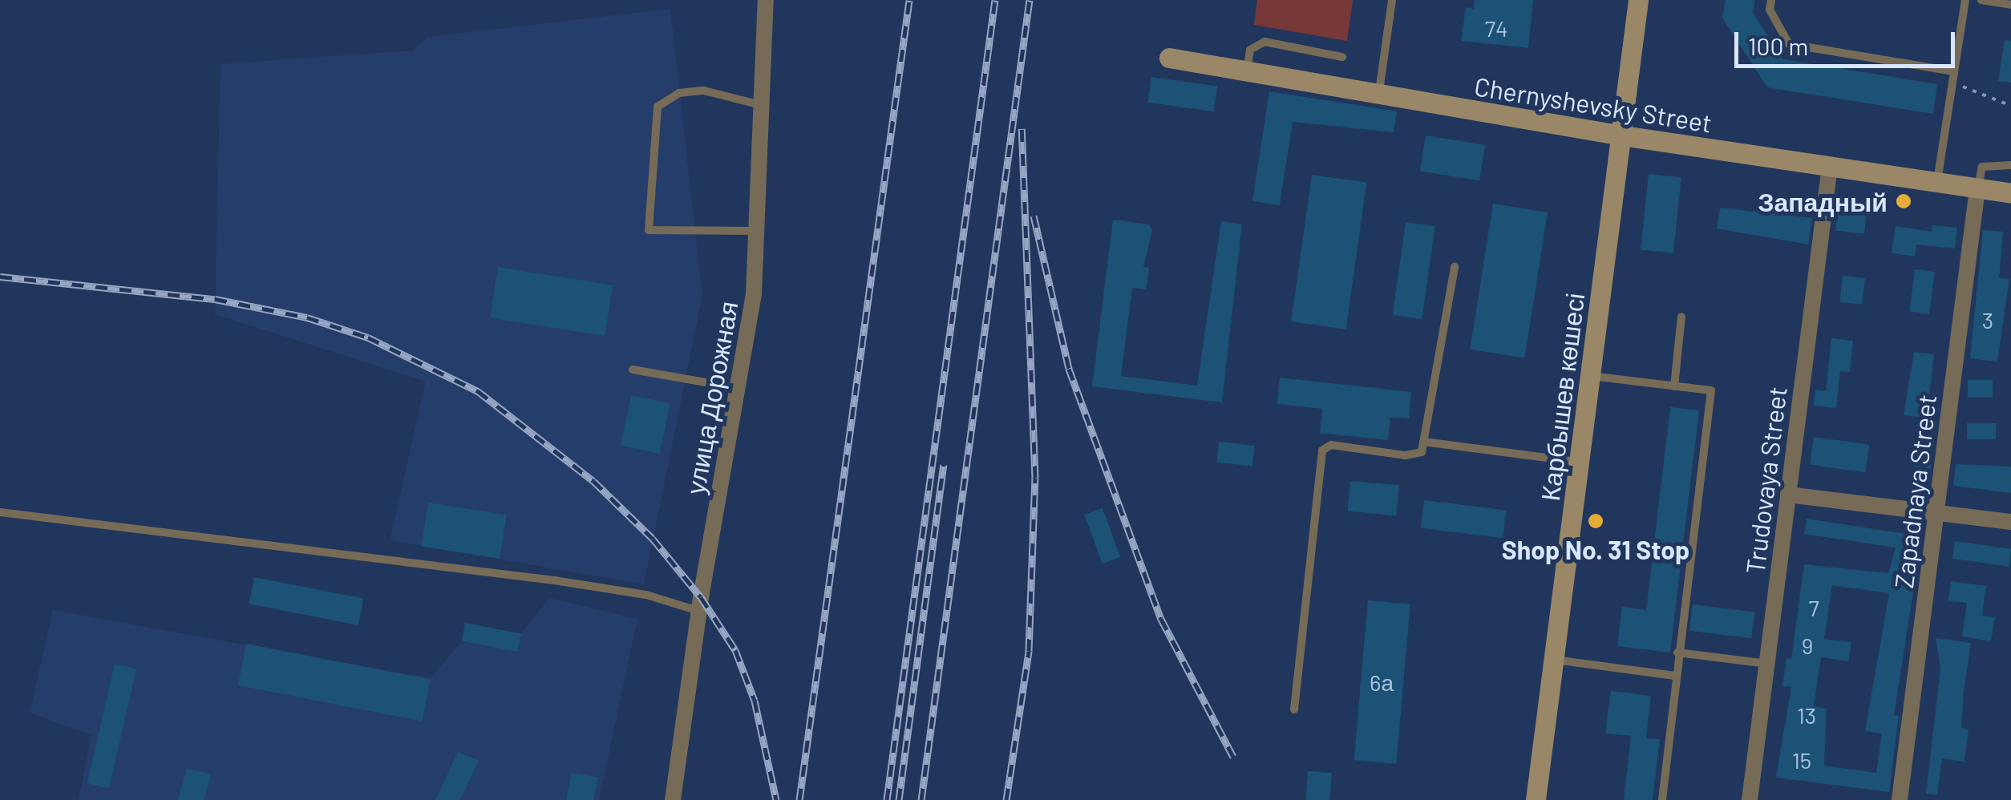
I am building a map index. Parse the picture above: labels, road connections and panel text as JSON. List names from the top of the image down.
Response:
{
  "streets": {
    "street": [
      "Chernyshevsky Street",
      "Карбышев көшесі",
      "улица Дорожная",
      "Trudovaya Street",
      "Zapadnaya Street"
    ]
  },
  "crossings": [
    ["Chernyshevsky Street", "Карбышев көшесі"],
    ["Chernyshevsky Street", "Trudovaya Street"],
    ["Chernyshevsky Street", "Zapadnaya Street"]
  ],
  "places": ["Западный", "Shop No. 31 Stop"],
  "house_numbers": [
    "74",
    "3",
    "7",
    "9",
    "6а",
    "13",
    "15"
  ],
  "scale_bar": "100 m"
}
